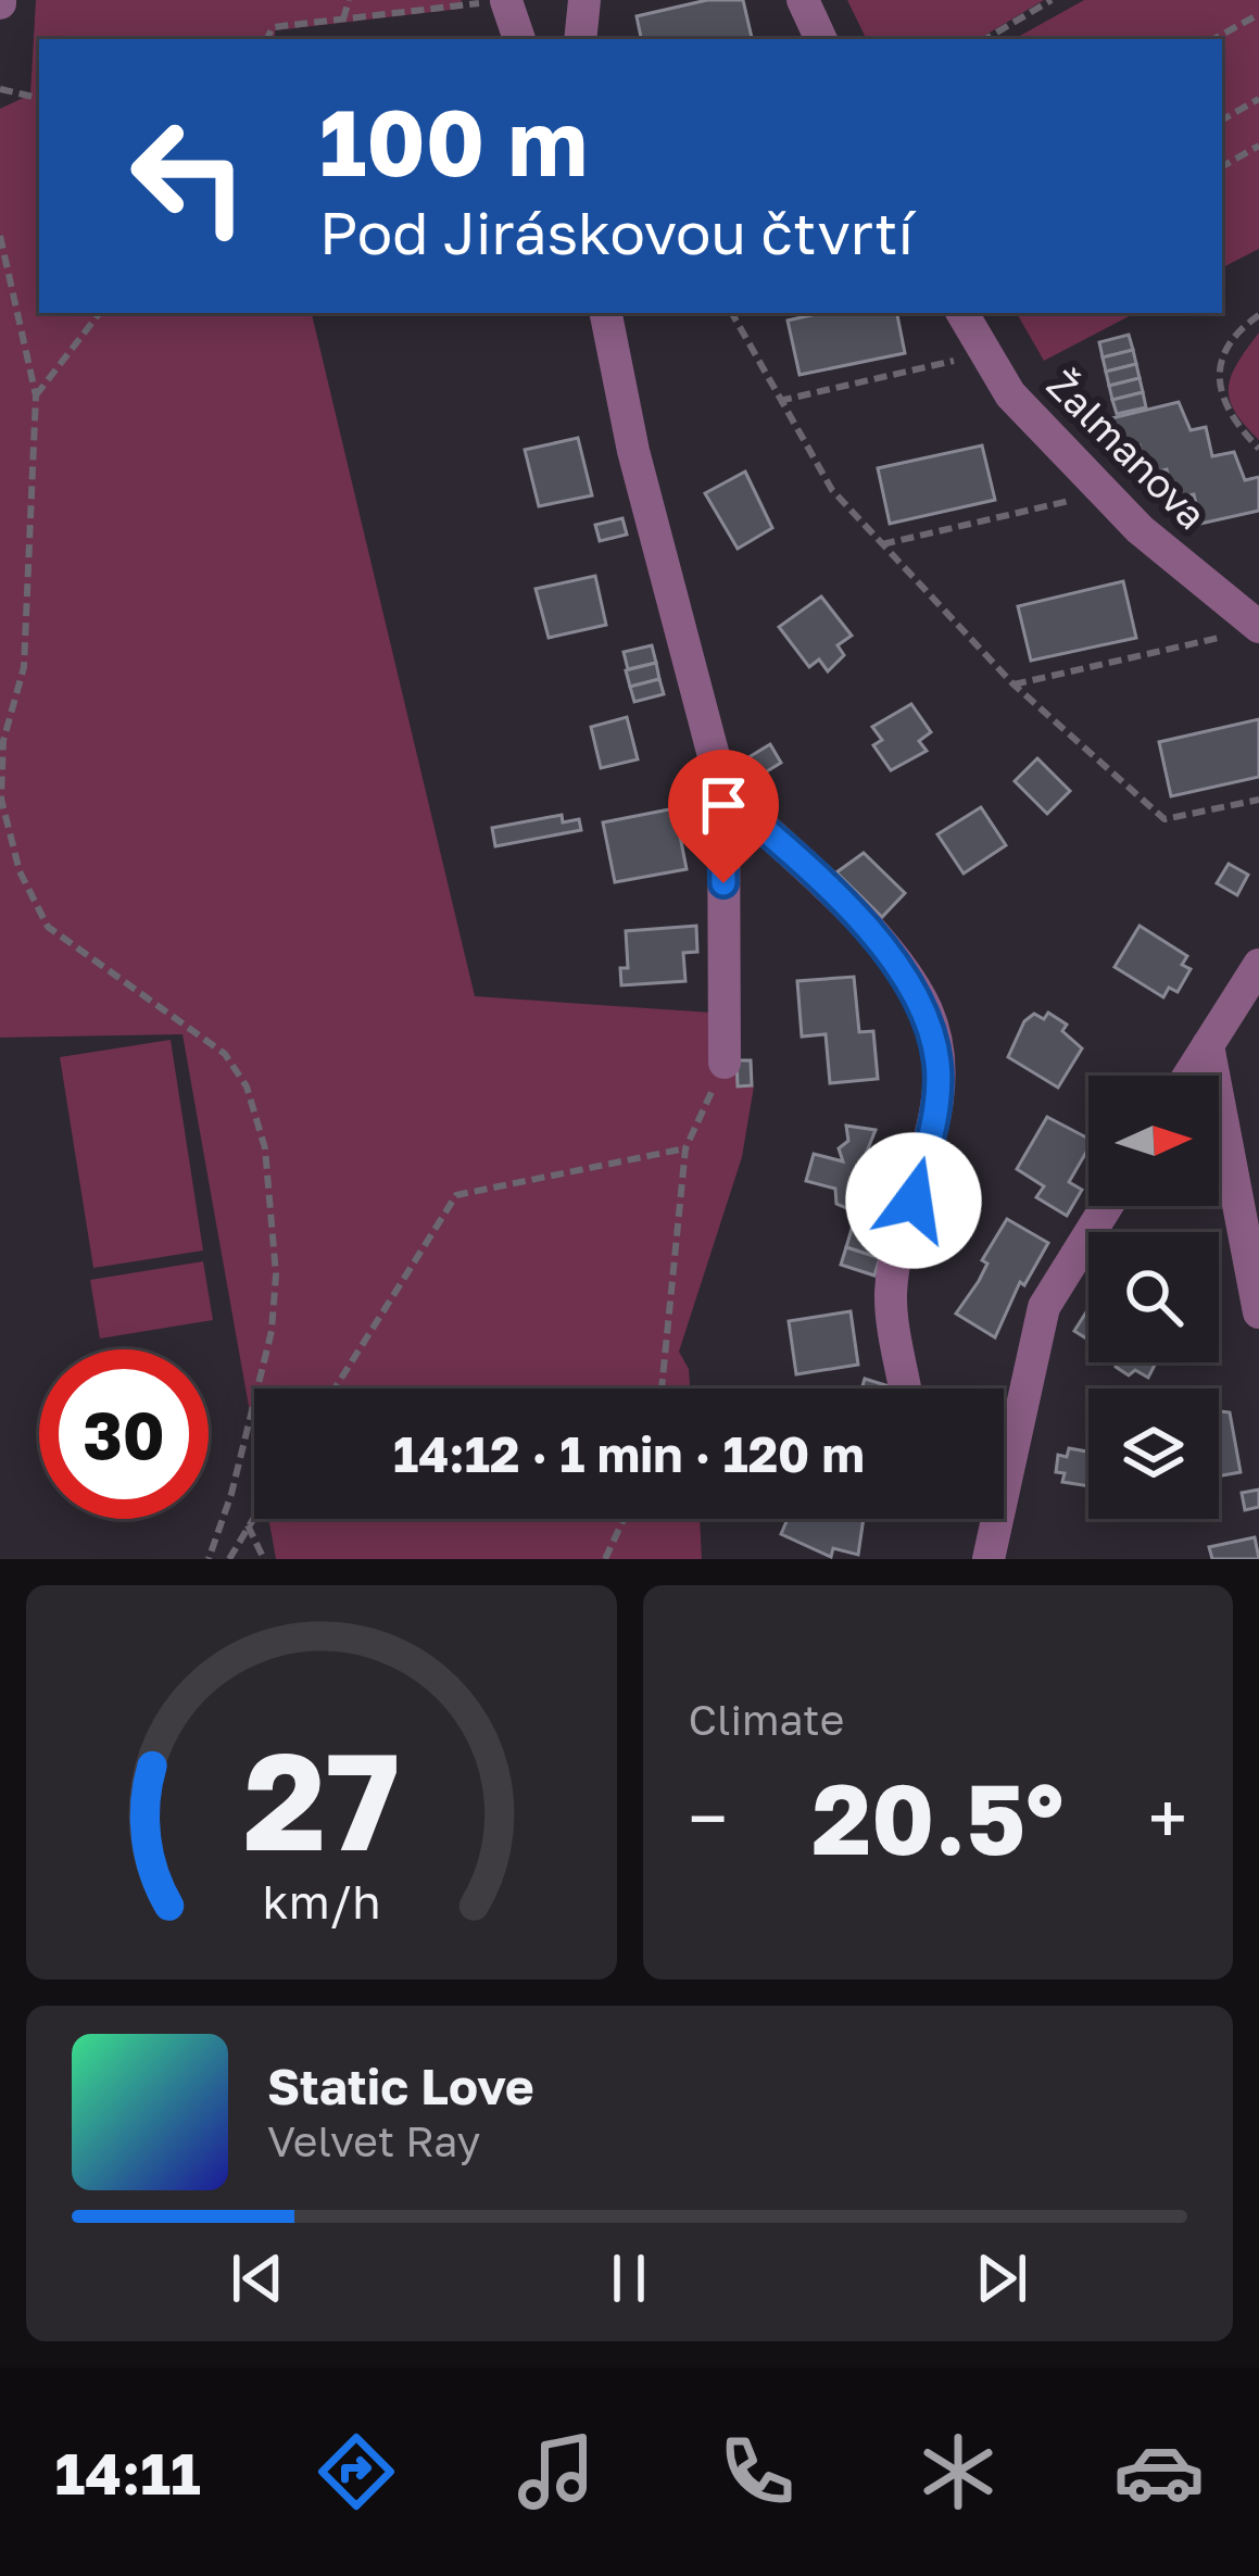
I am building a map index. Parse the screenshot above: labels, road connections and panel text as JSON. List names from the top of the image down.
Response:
{
  "streets": {
    "street": ["Žalmanova"]
  },
  "north": "right",
  "page": {
    "turn": ["100 m", "Pod Jiráskovou čtvrtí"],
    "limit": "30",
    "trip": "14:12 · 1 min · 120 m",
    "tile": "Climate",
    "heat": ["−", "20.5°", "+"],
    "song": ["Static Love", "Velvet Ray"],
    "tabs": "14:11",
    "gauge": ["27", "km/h"]
  }
}
